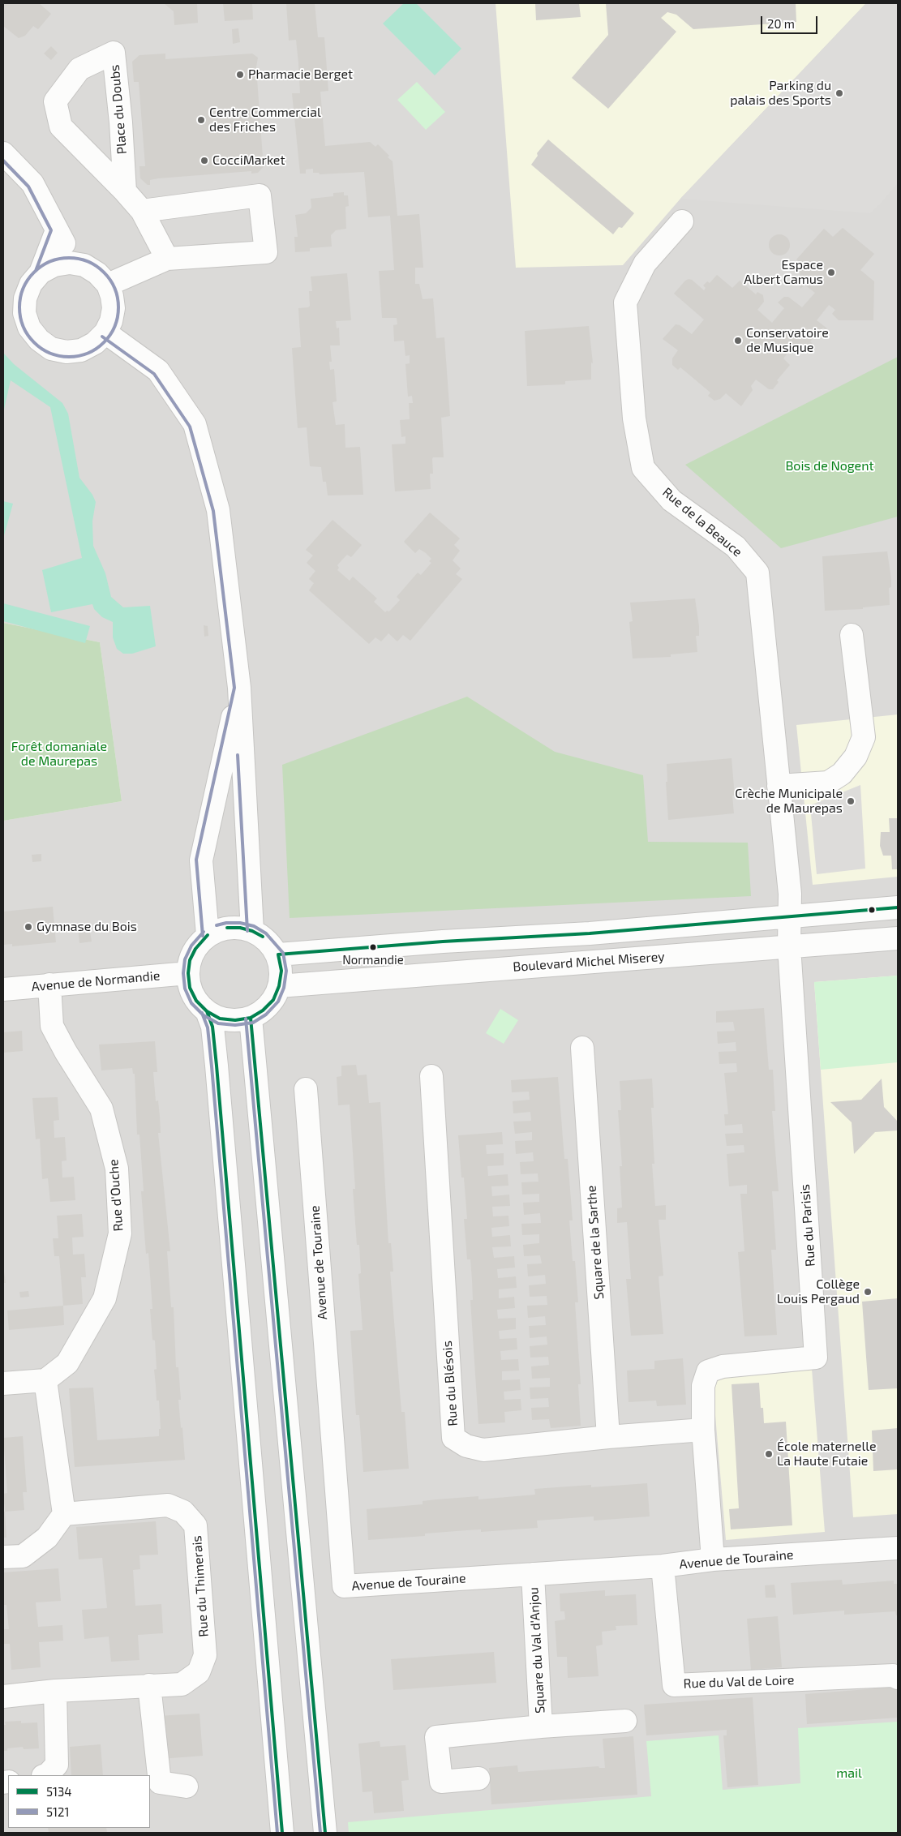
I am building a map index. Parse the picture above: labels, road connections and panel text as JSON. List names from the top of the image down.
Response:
{
  "streets": {
    "street": [
      "Place du Doubs",
      "Rue de la Beauce",
      "Boulevard Michel Miserey",
      "Avenue de Normandie",
      "Rue d'Ouche",
      "Rue du Parisis",
      "Square de la Sarthe",
      "Avenue de Touraine",
      "Rue du Blésois",
      "Rue du Thimerais",
      "Square du Val d'Anjou",
      "Rue du Val de Loire"
    ]
  },
  "crossings": [
    ["Rue de la Beauce", "Rue du Parisis"],
    ["Boulevard Michel Miserey", "Avenue de Normandie"],
    ["Boulevard Michel Miserey", "Rue du Parisis"],
    ["Avenue de Normandie", "Rue d'Ouche"],
    ["Rue du Parisis", "Avenue de Touraine"],
    ["Rue du Parisis", "Rue du Blésois"],
    ["Square de la Sarthe", "Rue du Blésois"],
    ["Avenue de Touraine", "Square du Val d'Anjou"],
    ["Avenue de Touraine", "Rue du Val de Loire"]
  ],
  "parks": ["Bois de Nogent", "Forêt domaniale de Maurepas", "mail"],
  "places": [
    "Pharmacie Berget",
    "Parking du palais des Sports",
    "Centre Commercial des Friches",
    "CocciMarket",
    "Espace Albert Camus",
    "Conservatoire de Musique",
    "Crèche Municipale de Maurepas",
    "Gymnase du Bois",
    "Normandie",
    "Collège Louis Pergaud",
    "École maternelle La Haute Futaie"
  ],
  "lines": ["transit line 5121", "transit line 5134"],
  "legend": ["5134", "5121"],
  "scale_bar": "20 m"
}
